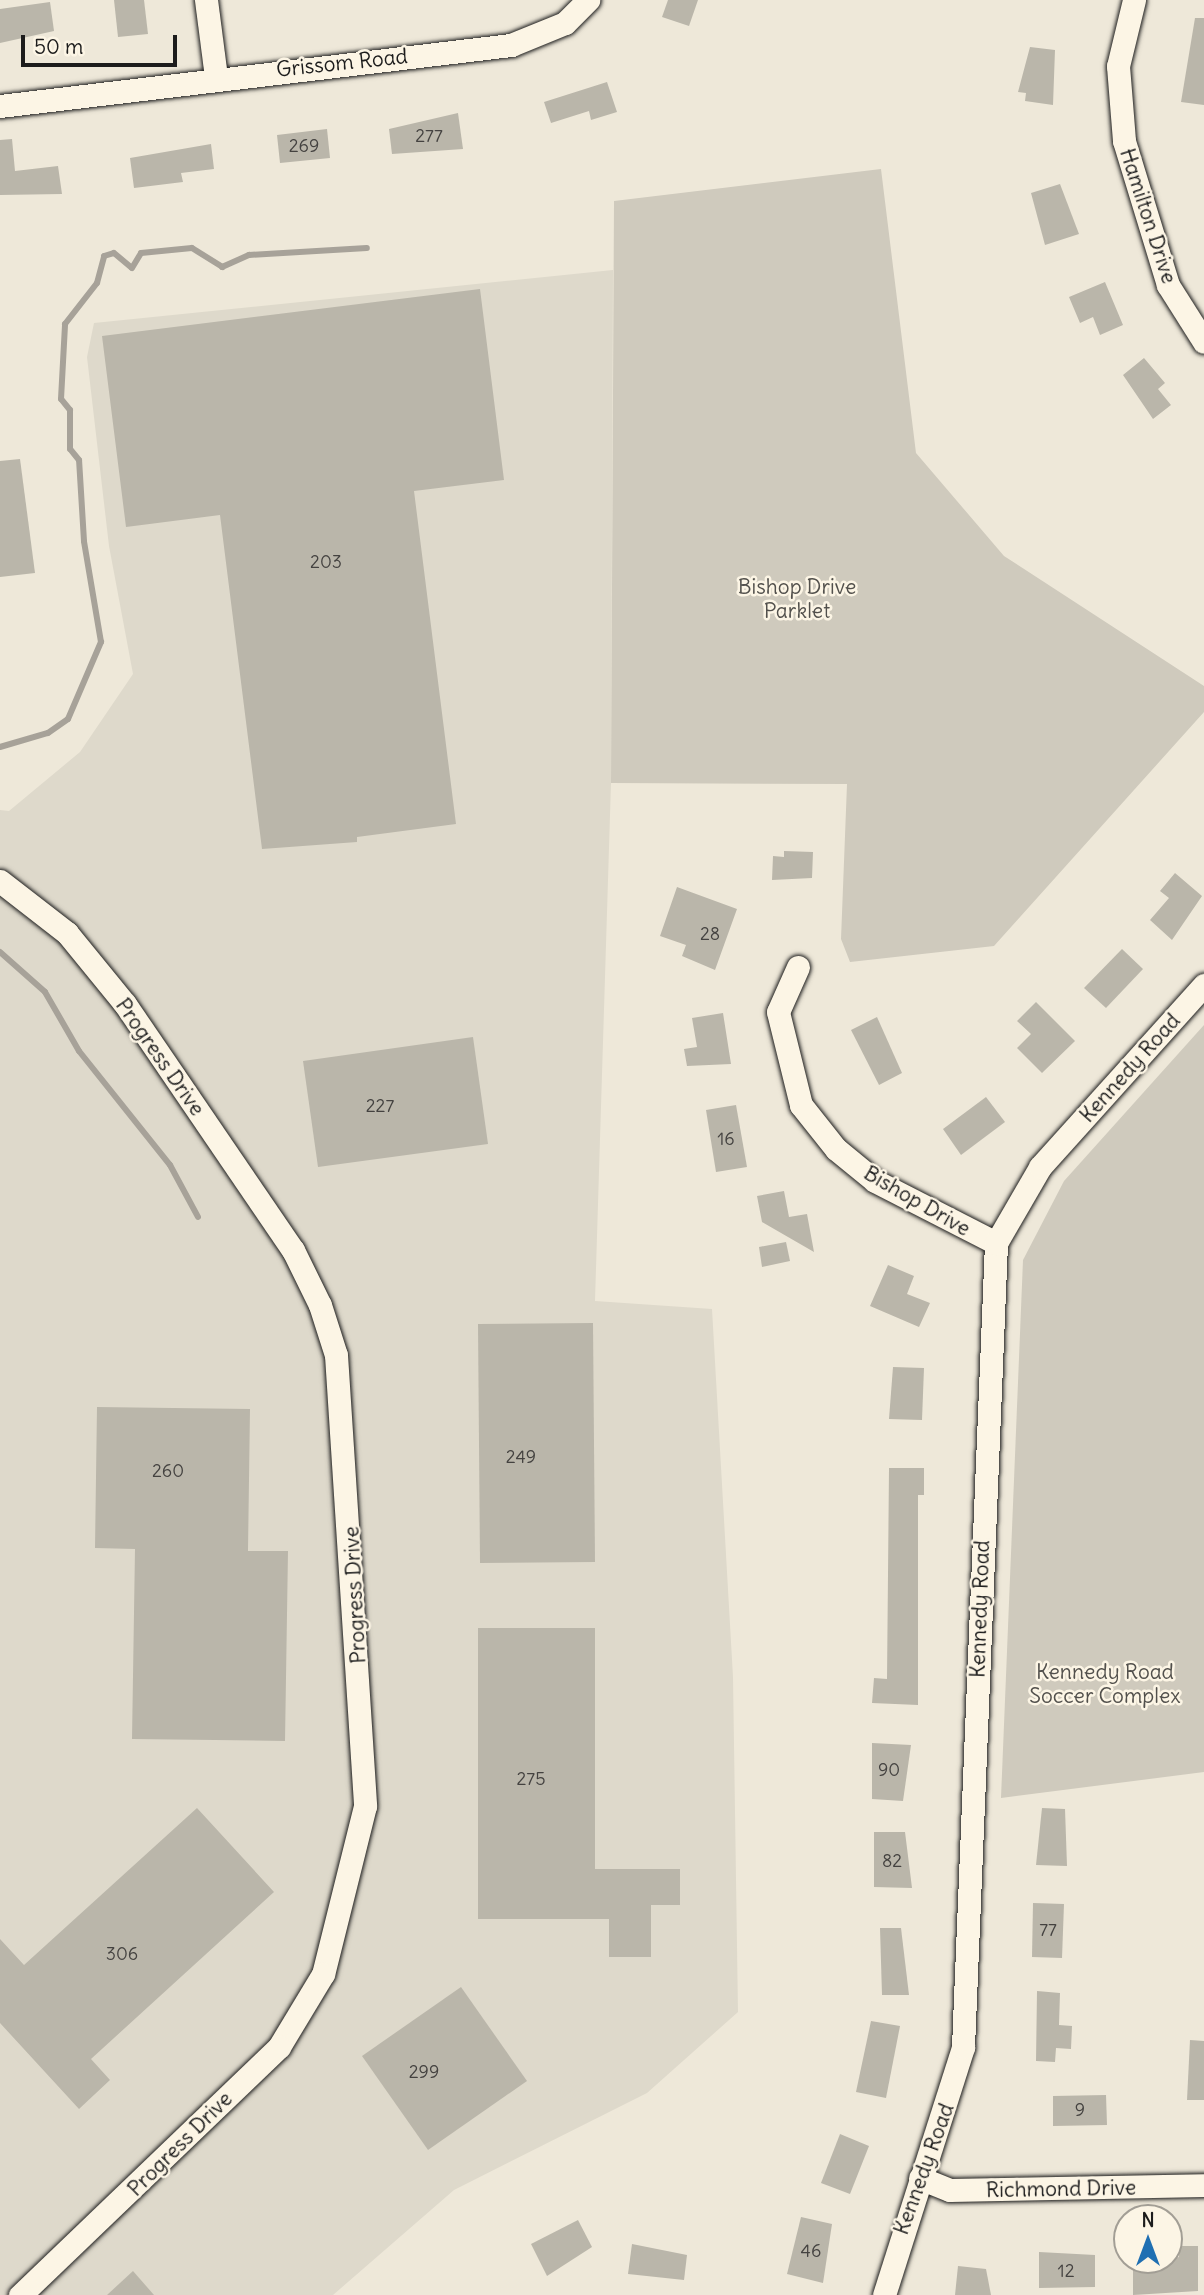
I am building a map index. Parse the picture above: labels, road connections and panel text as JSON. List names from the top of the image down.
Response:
{
  "streets": {
    "street": [
      "Grissom Road",
      "Hamilton Drive",
      "Progress Drive",
      "Kennedy Road",
      "Bishop Drive",
      "Richmond Drive"
    ]
  },
  "crossings": [
    ["Kennedy Road", "Bishop Drive"],
    ["Kennedy Road", "Richmond Drive"]
  ],
  "parks": ["Bishop Drive Parklet", "Kennedy Road Soccer Complex"],
  "house_numbers": [
    "277",
    "269",
    "203",
    "28",
    "227",
    "16",
    "249",
    "260",
    "90",
    "275",
    "82",
    "77",
    "306",
    "299",
    "9",
    "46",
    "12"
  ],
  "scale_bar": "50 m",
  "north": "top"
}
